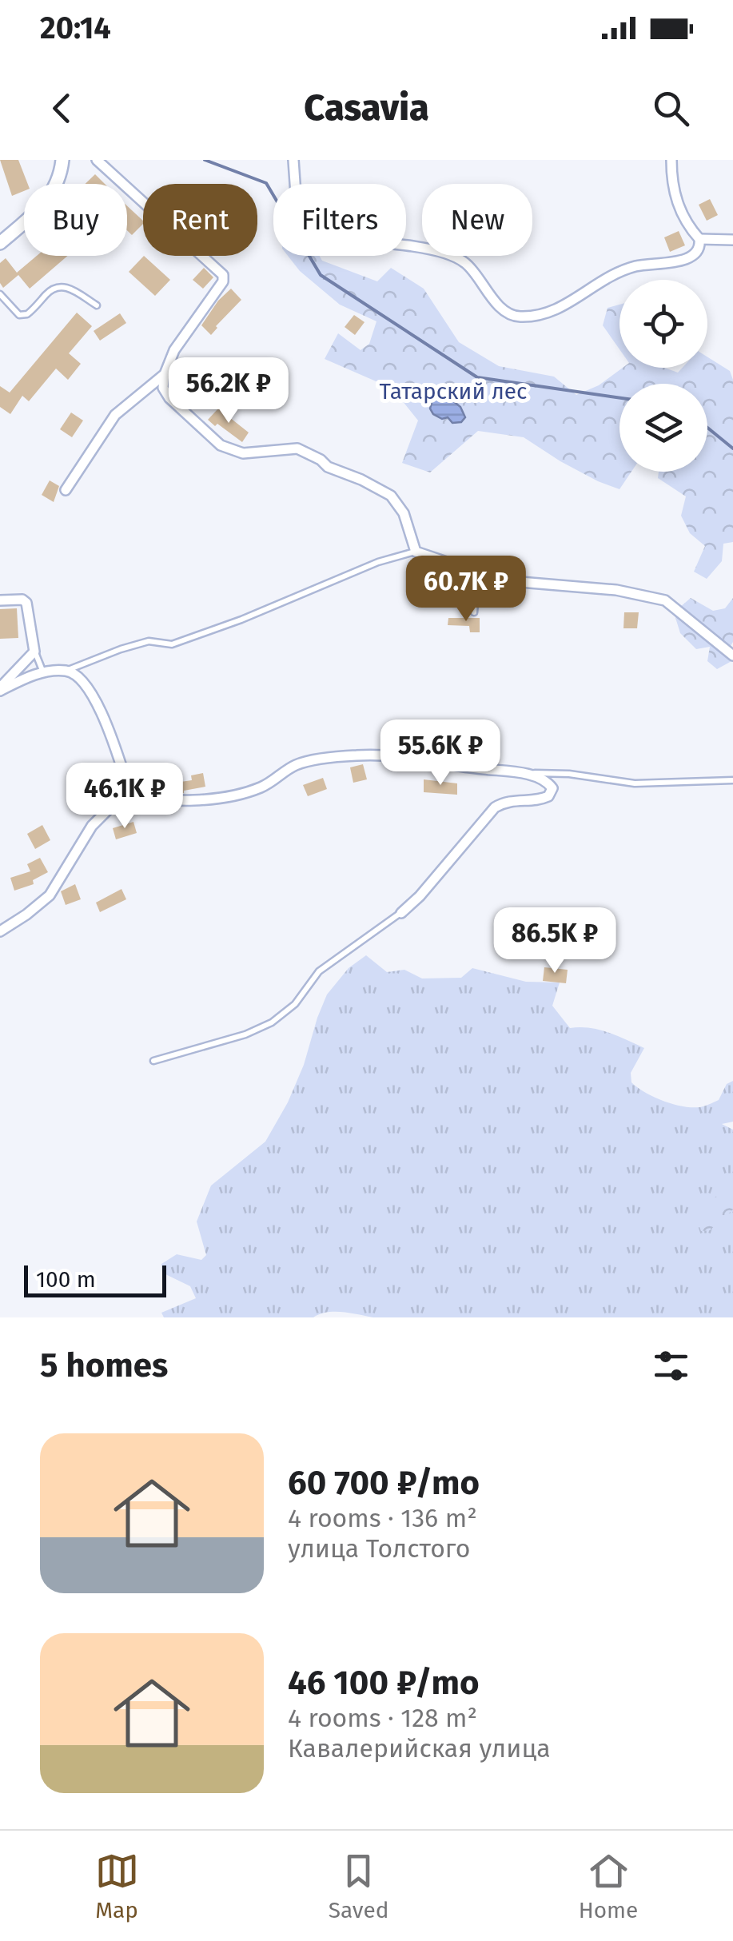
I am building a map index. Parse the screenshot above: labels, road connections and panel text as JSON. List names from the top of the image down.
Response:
{
  "parks": ["Татарский лес"],
  "scale_bar": "100 m",
  "page": {
    "status": "20:14",
    "header": "Casavia",
    "chip": [
      "Buy",
      "Rent",
      "Filters",
      "New"
    ],
    "price": [
      "56.2K ₽",
      "60.7K ₽",
      "55.6K ₽",
      "46.1K ₽",
      "86.5K ₽"
    ],
    "scale": "100 m",
    "heading": "5 homes",
    "list": [
      {
        "name": "60 700 ₽/mo",
        "note": "4 rooms · 136 m² · улица Толстого"
      },
      {
        "name": "46 100 ₽/mo",
        "note": "4 rooms · 128 m² · Кавалерийская улица"
      }
    ],
    "tabs": ["Map", "Saved", "Home"]
  }
}
